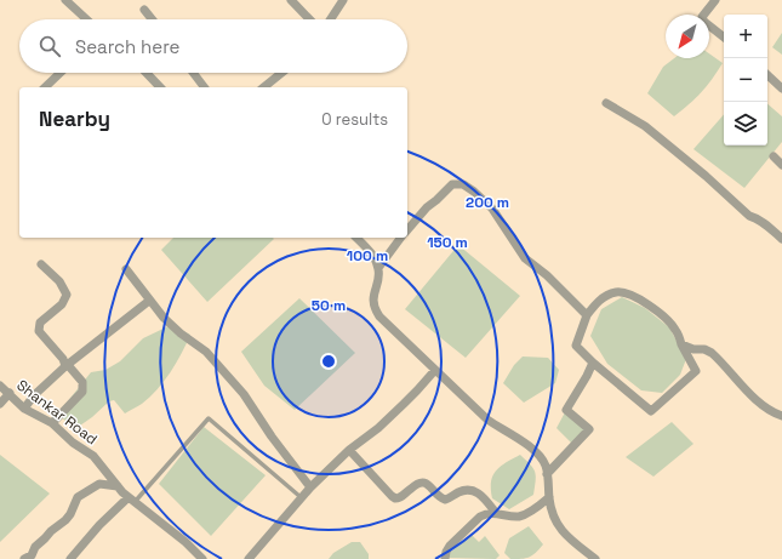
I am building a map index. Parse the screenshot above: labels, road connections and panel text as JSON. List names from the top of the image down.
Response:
{
  "streets": {
    "street": ["Shankar Road"]
  },
  "north": "bottom left",
  "page": {
    "map_buttons": ["+", "−"],
    "search": "Search here",
    "heading": ["Nearby", "0 results"]
  },
  "rings": [
    "200 m",
    "150 m",
    "100 m",
    "50 m"
  ]
}
